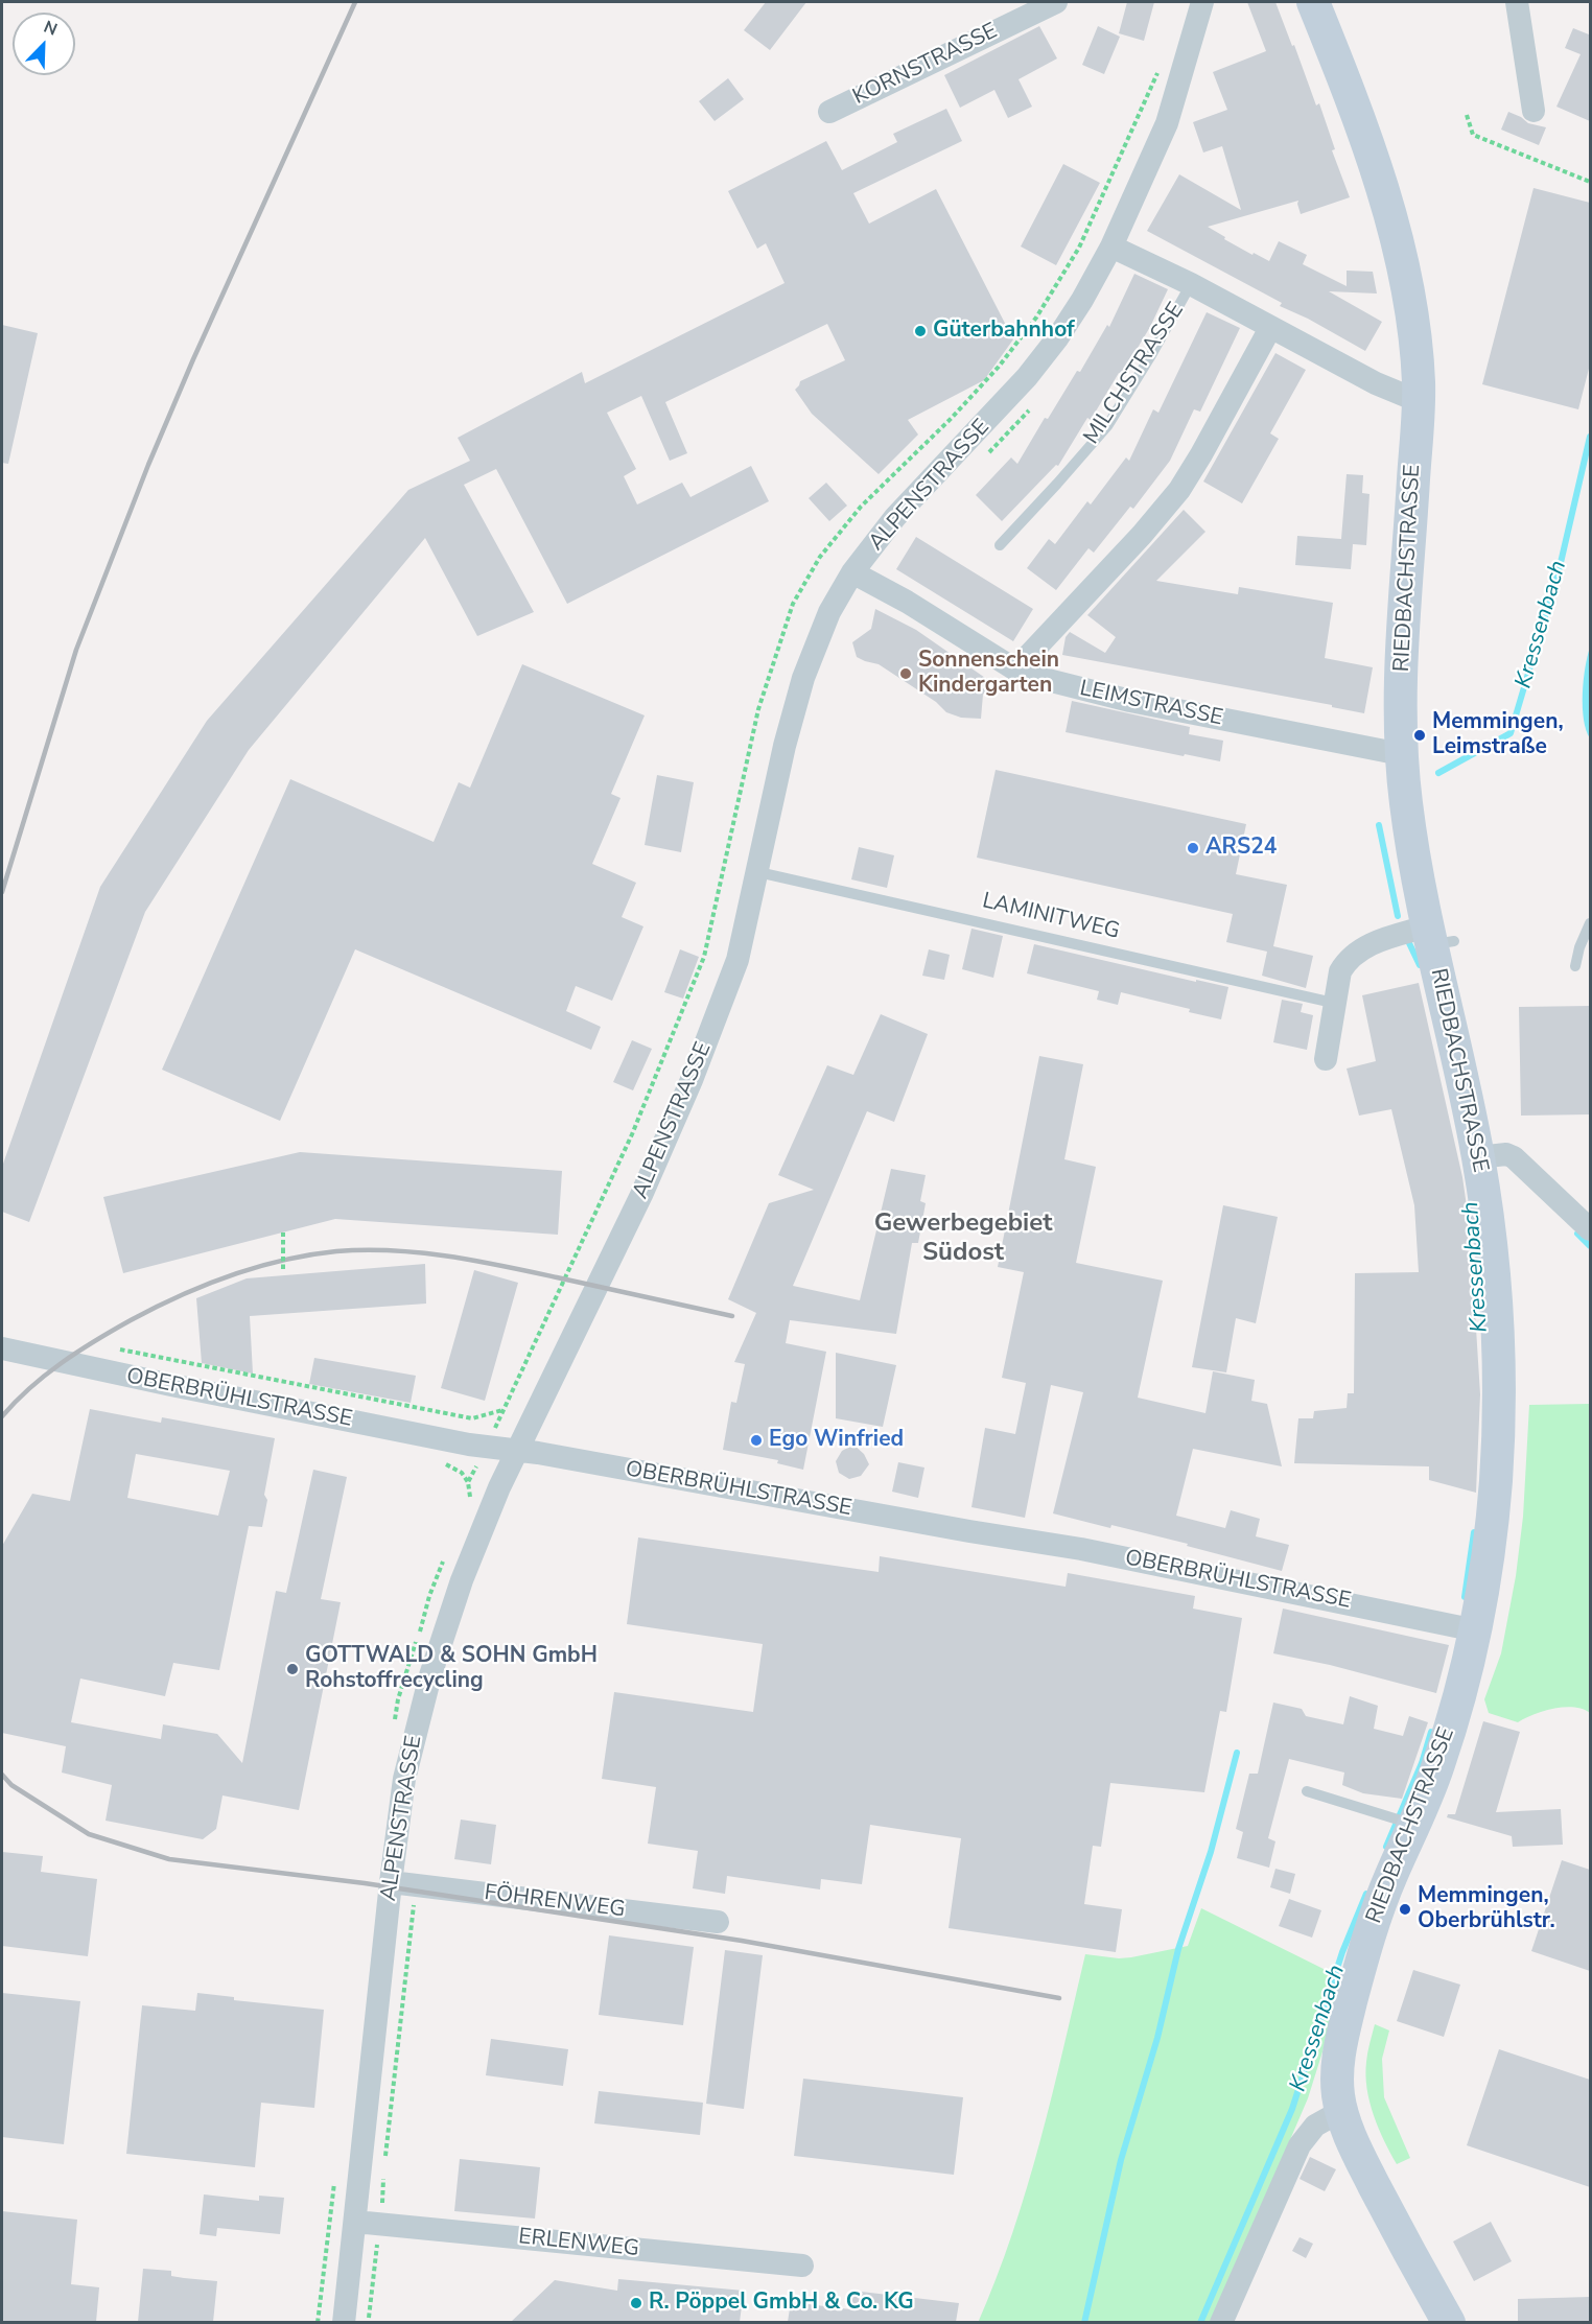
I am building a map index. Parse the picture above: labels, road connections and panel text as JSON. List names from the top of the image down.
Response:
{
  "streets": {
    "street": [
      "KORNSTRASSE",
      "MILCHSTRASSE",
      "ALPENSTRASSE",
      "RIEDBACHSTRASSE",
      "LEIMSTRASSE",
      "OBERBRÜHLSTRASSE",
      "FÖHRENWEG",
      "ERLENWEG"
    ],
    "lane": ["LAMINITWEG"]
  },
  "crossings": [
    ["MILCHSTRASSE", "ALPENSTRASSE"],
    ["MILCHSTRASSE", "RIEDBACHSTRASSE"],
    ["ALPENSTRASSE", "LEIMSTRASSE"],
    ["ALPENSTRASSE", "LAMINITWEG"],
    ["ALPENSTRASSE", "OBERBRÜHLSTRASSE"],
    ["ALPENSTRASSE", "FÖHRENWEG"],
    ["ALPENSTRASSE", "ERLENWEG"],
    ["RIEDBACHSTRASSE", "LEIMSTRASSE"],
    ["RIEDBACHSTRASSE", "OBERBRÜHLSTRASSE"]
  ],
  "districts": ["Gewerbegebiet Südost"],
  "water": ["Kressenbach"],
  "places": [
    "Güterbahnhof",
    "Sonnenschein Kindergarten",
    "Memmingen, Leimstraße",
    "ARS24",
    "Ego Winfried",
    "GOTTWALD & SOHN GmbH Rohstoffrecycling",
    "Memmingen, Oberbrühlstr.",
    "R. Pöppel GmbH & Co. KG"
  ],
  "north": "top right"
}
